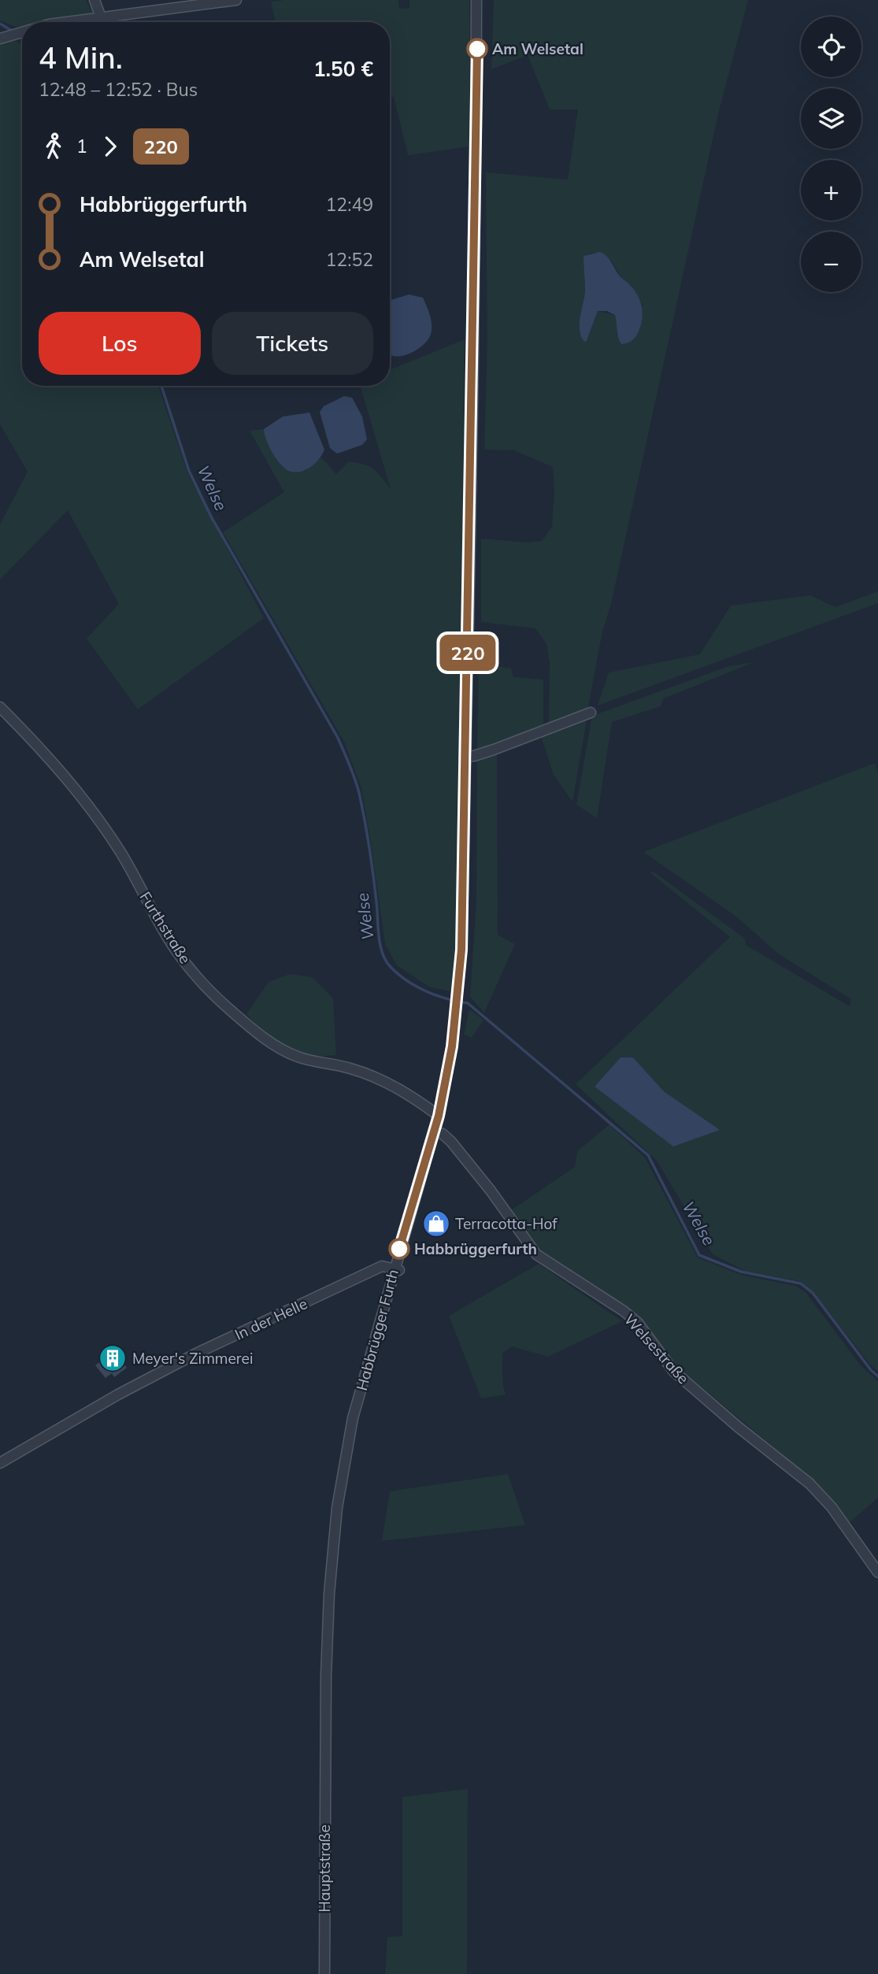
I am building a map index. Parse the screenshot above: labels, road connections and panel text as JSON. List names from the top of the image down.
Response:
{
  "streets": {
    "street": [
      "Furthstraße",
      "In der Helle",
      "Habbrügger Furth",
      "Welsestraße",
      "Hauptstraße"
    ]
  },
  "crossings": [
    ["Furthstraße", "Habbrügger Furth"],
    ["In der Helle", "Habbrügger Furth"],
    ["Habbrügger Furth", "Welsestraße"],
    ["Habbrügger Furth", "Hauptstraße"]
  ],
  "water": ["Welse"],
  "places": {
    "other": ["Am Welsetal", "Habbrüggerfurth"],
    "shop": ["Terracotta-Hof"],
    "building": ["Meyer's Zimmerei"]
  },
  "lines": ["bus line 220"],
  "page": {
    "on_map": "220",
    "map_buttons": ["+", "−"],
    "heading": ["4 Min.", "12:48 – 12:52 · Bus", "1.50 €"],
    "legs": ["1", "220"],
    "list": [
      {
        "name": "Habbrüggerfurth",
        "value": "12:49"
      },
      {
        "name": "Am Welsetal",
        "value": "12:52"
      }
    ],
    "buttons": ["Los", "Tickets"]
  }
}
